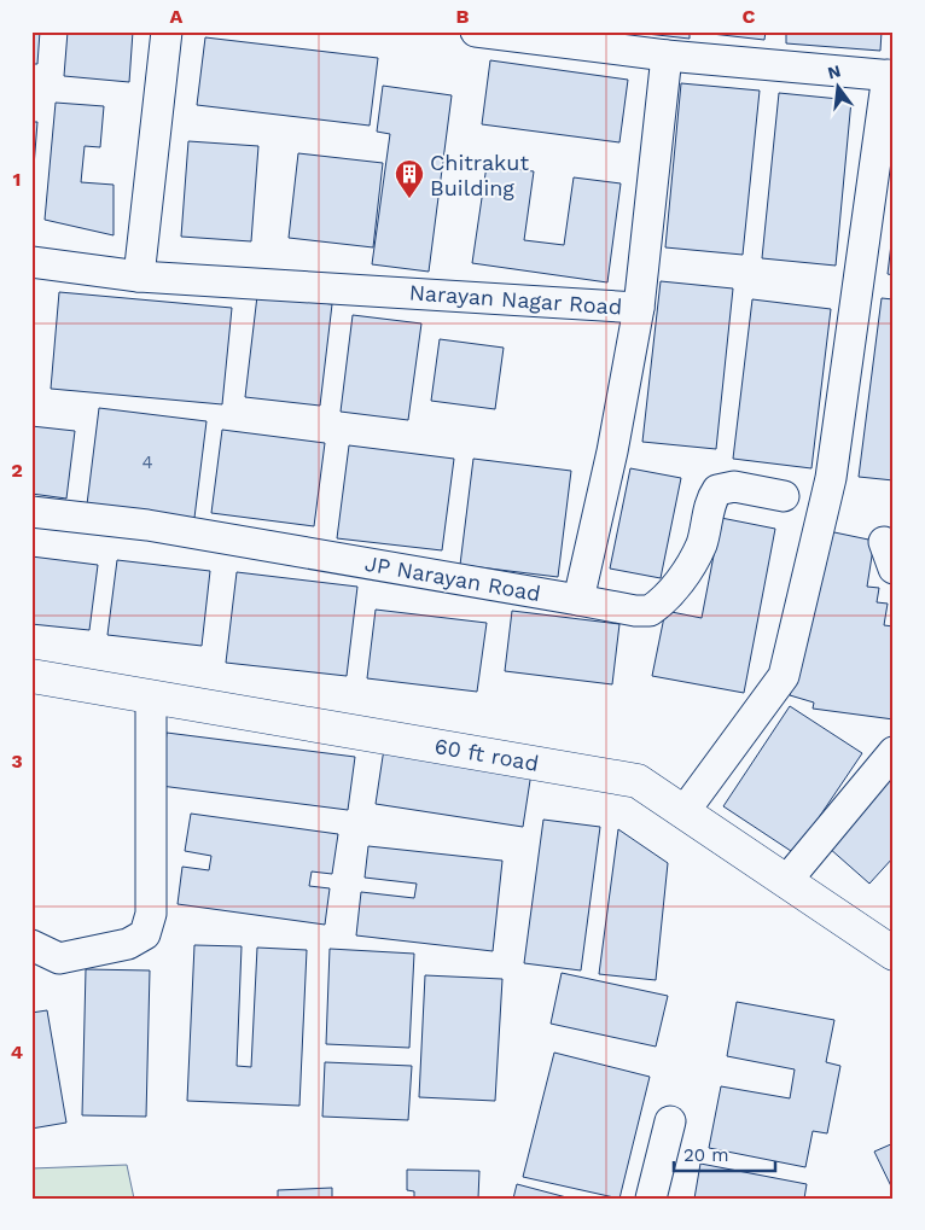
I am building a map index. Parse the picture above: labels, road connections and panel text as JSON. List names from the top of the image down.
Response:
{
  "streets": {
    "street": ["Narayan Nagar Road", "JP Narayan Road", "60 ft road"]
  },
  "places": {
    "building": ["Chitrakut Building"]
  },
  "house_numbers": ["4"],
  "scale_bar": "20 m",
  "north": "top",
  "grid": {
    "columns": ["A", "B", "C"],
    "rows": [
      "1",
      "2",
      "3",
      "4"
    ]
  }
}
